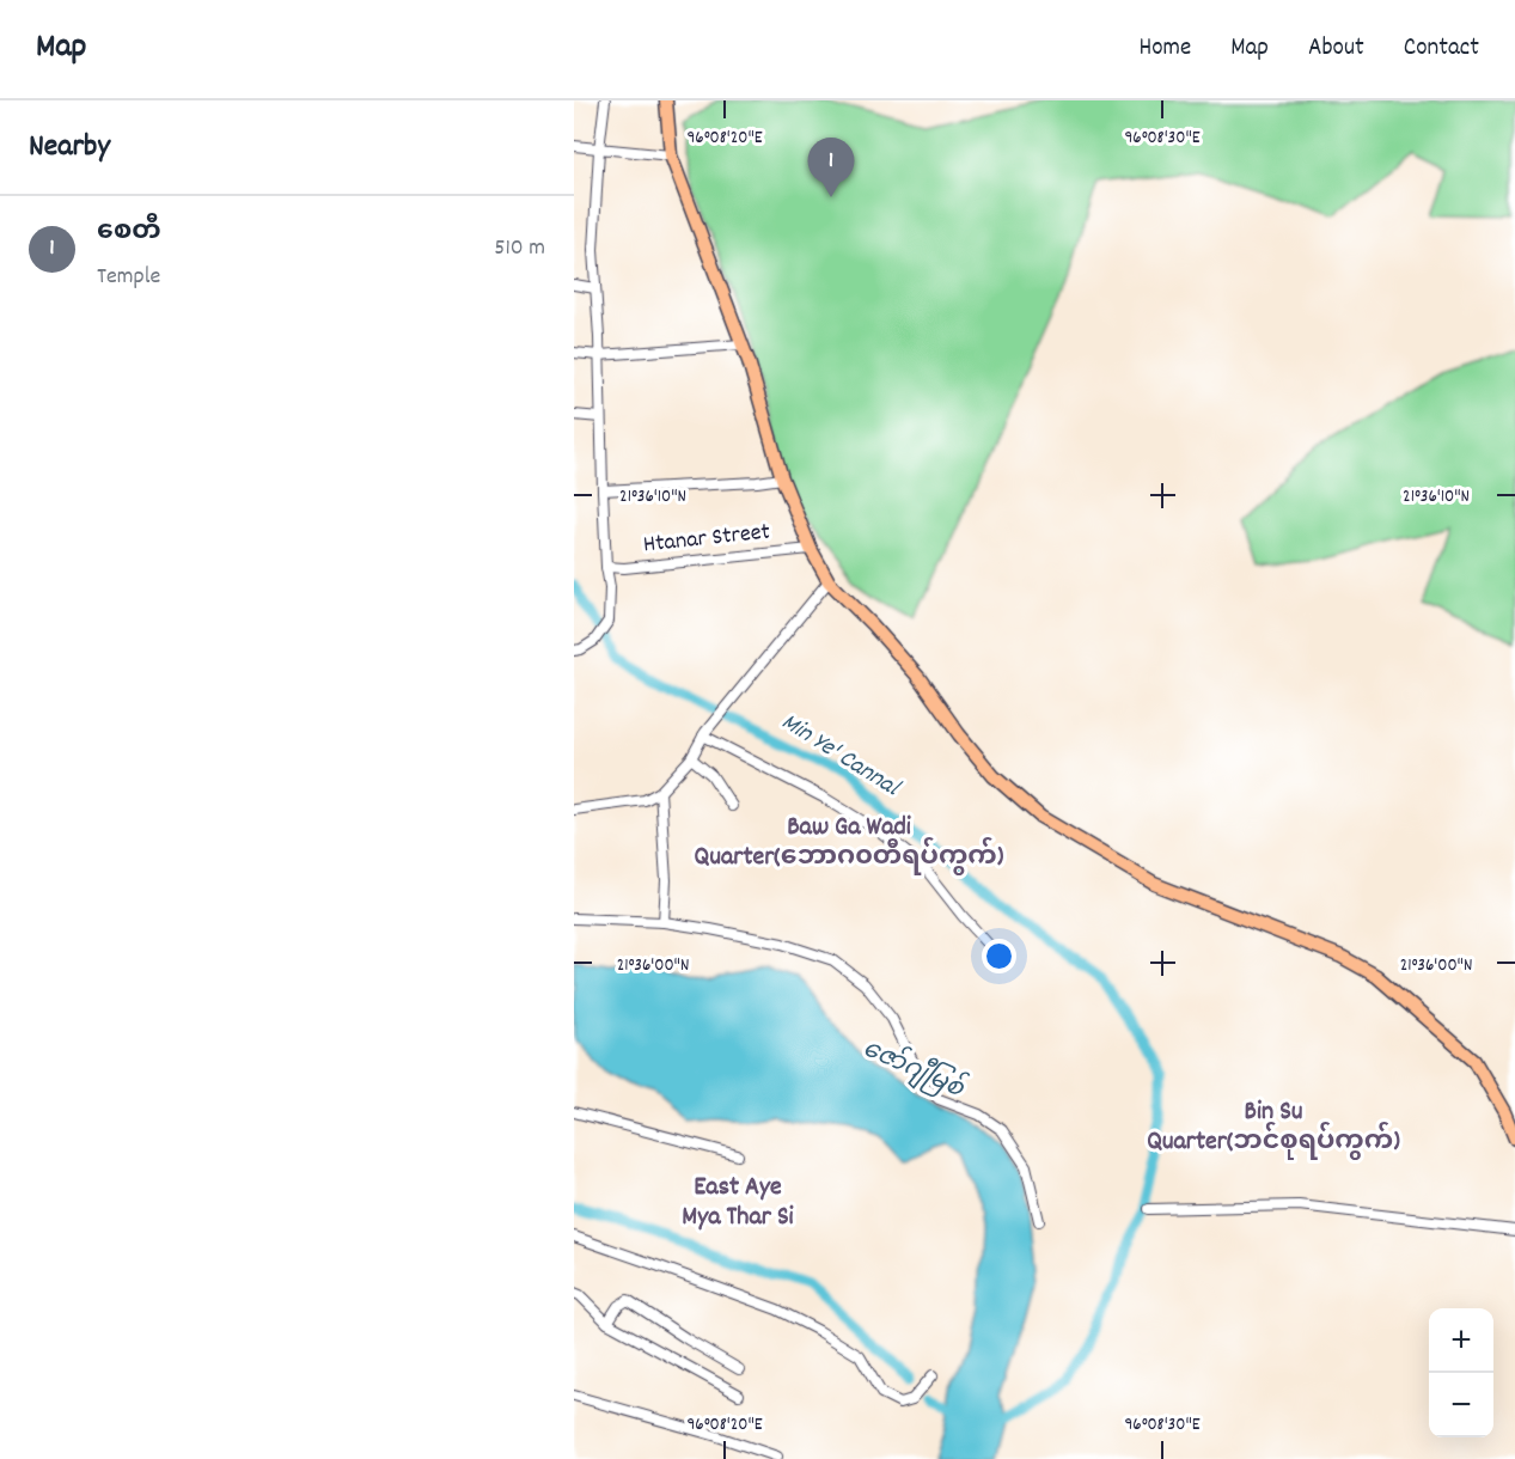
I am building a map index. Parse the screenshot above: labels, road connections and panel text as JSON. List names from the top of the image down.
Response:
{
  "streets": {
    "street": ["Htanar Street"]
  },
  "districts": ["Baw Ga Wadi Quarter(ဘောဂ၀တီရပ်ကွက်)", "Bin Su Quarter(ဘင်စုရပ်ကွက်)", "East Aye Mya Thar Si"],
  "water": ["Min Ye' Cannal", "ဇော်ဂျီမြစ်"],
  "page": {
    "header": "Map",
    "nav": [
      "Home",
      "Map",
      "About",
      "Contact"
    ],
    "heading": "Nearby",
    "pins": "1",
    "list": [
      {
        "mark": "1",
        "name": "စေတီ",
        "note": "Temple",
        "value": "510 m"
      }
    ],
    "map_buttons": ["+", "−"]
  },
  "coordinates": [
    "96°08'20\"E",
    "96°08'30\"E",
    "21°36'10\"N",
    "21°36'00\"N"
  ]
}
